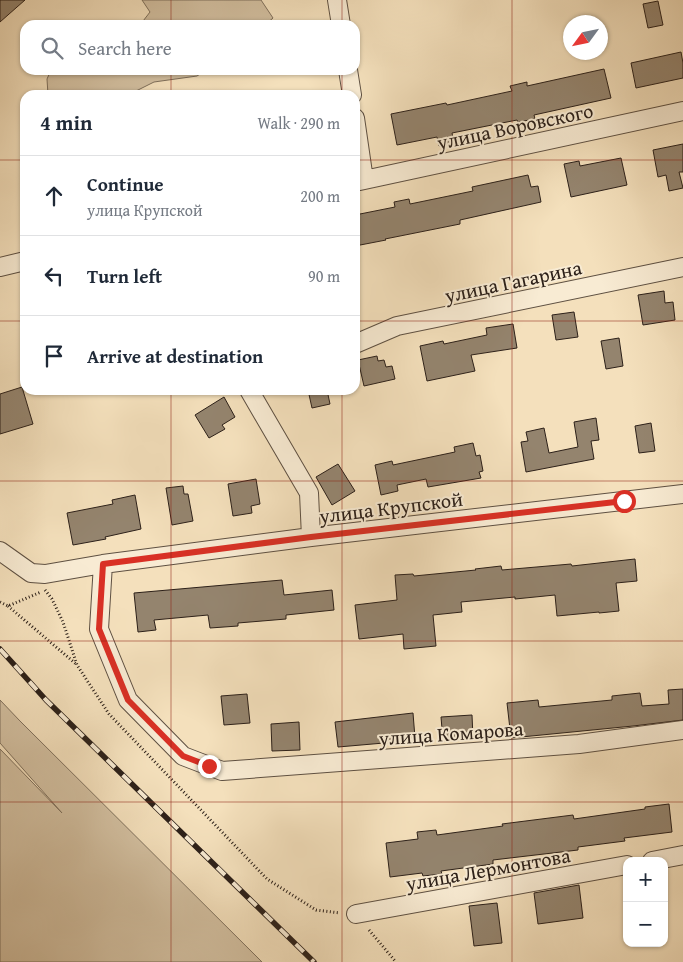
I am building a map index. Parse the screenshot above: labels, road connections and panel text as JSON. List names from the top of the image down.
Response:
{
  "streets": {
    "street": [
      "улица Воровского",
      "улица Гагарина",
      "улица Крупской",
      "улица Комарова",
      "улица Лермонтова"
    ]
  },
  "crossings": [
    ["улица Крупской", "улица Комарова"]
  ],
  "north": "bottom left",
  "page": {
    "search": "Search here",
    "heading": ["4 min", "Walk · 290 m"],
    "list": [
      ["Continue", "улица Крупской", "200 m"],
      ["Turn left", "90 m"],
      "Arrive at destination"
    ],
    "map_buttons": ["+", "−"]
  }
}
